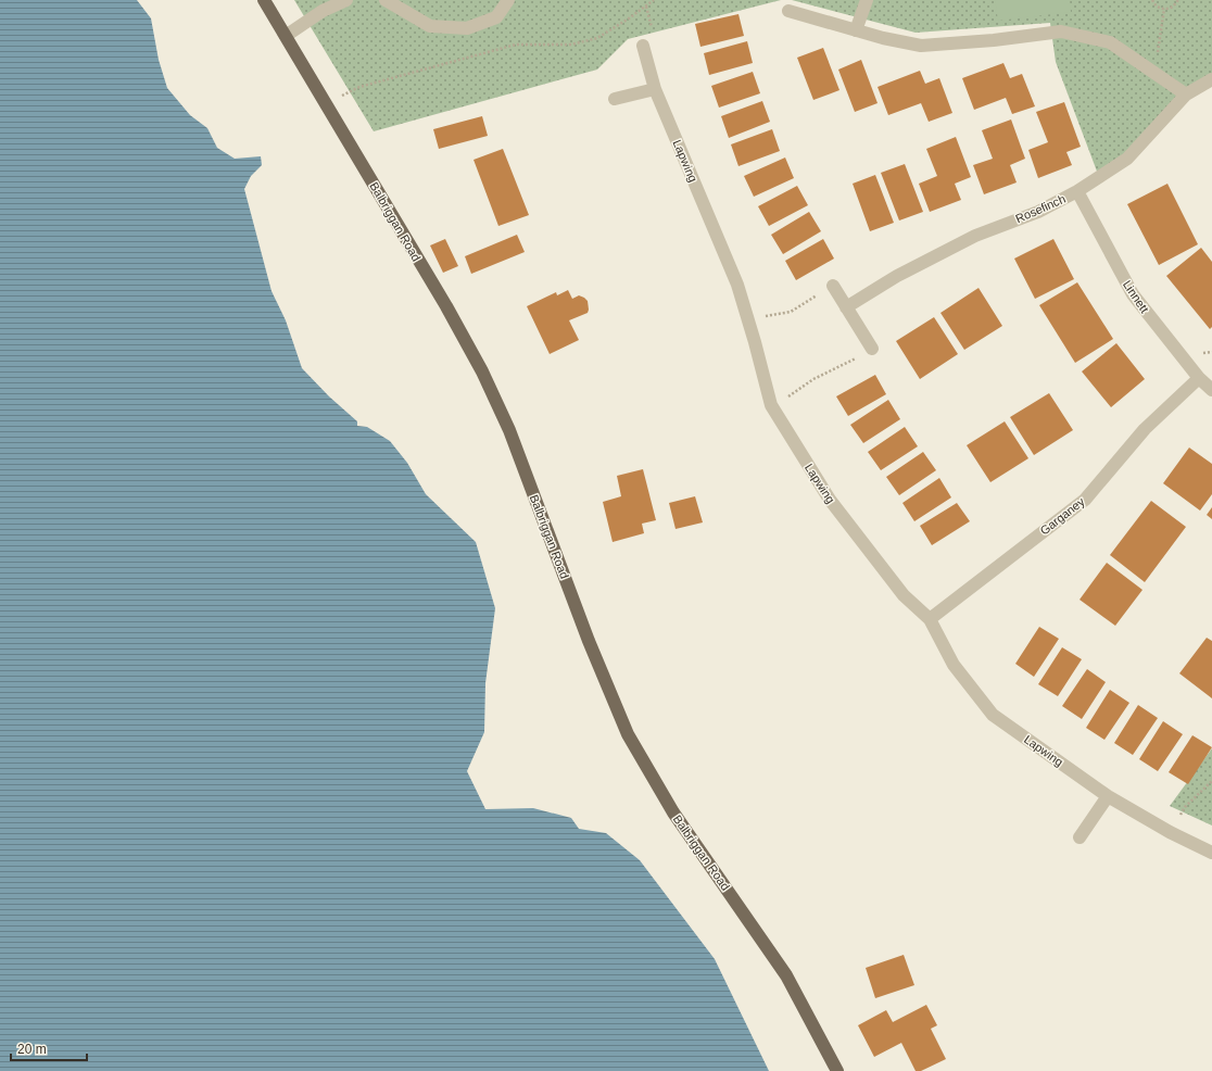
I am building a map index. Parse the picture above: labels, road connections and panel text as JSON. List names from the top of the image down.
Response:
{
  "streets": {
    "main road": ["Balbriggan Road"],
    "street": [
      "Lapwing",
      "Rosefinch",
      "Linnett",
      "Garganey"
    ]
  },
  "crossings": [
    ["Lapwing", "Garganey"],
    ["Rosefinch", "Linnett"],
    ["Linnett", "Garganey"]
  ],
  "scale_bar": "20 m"
}
